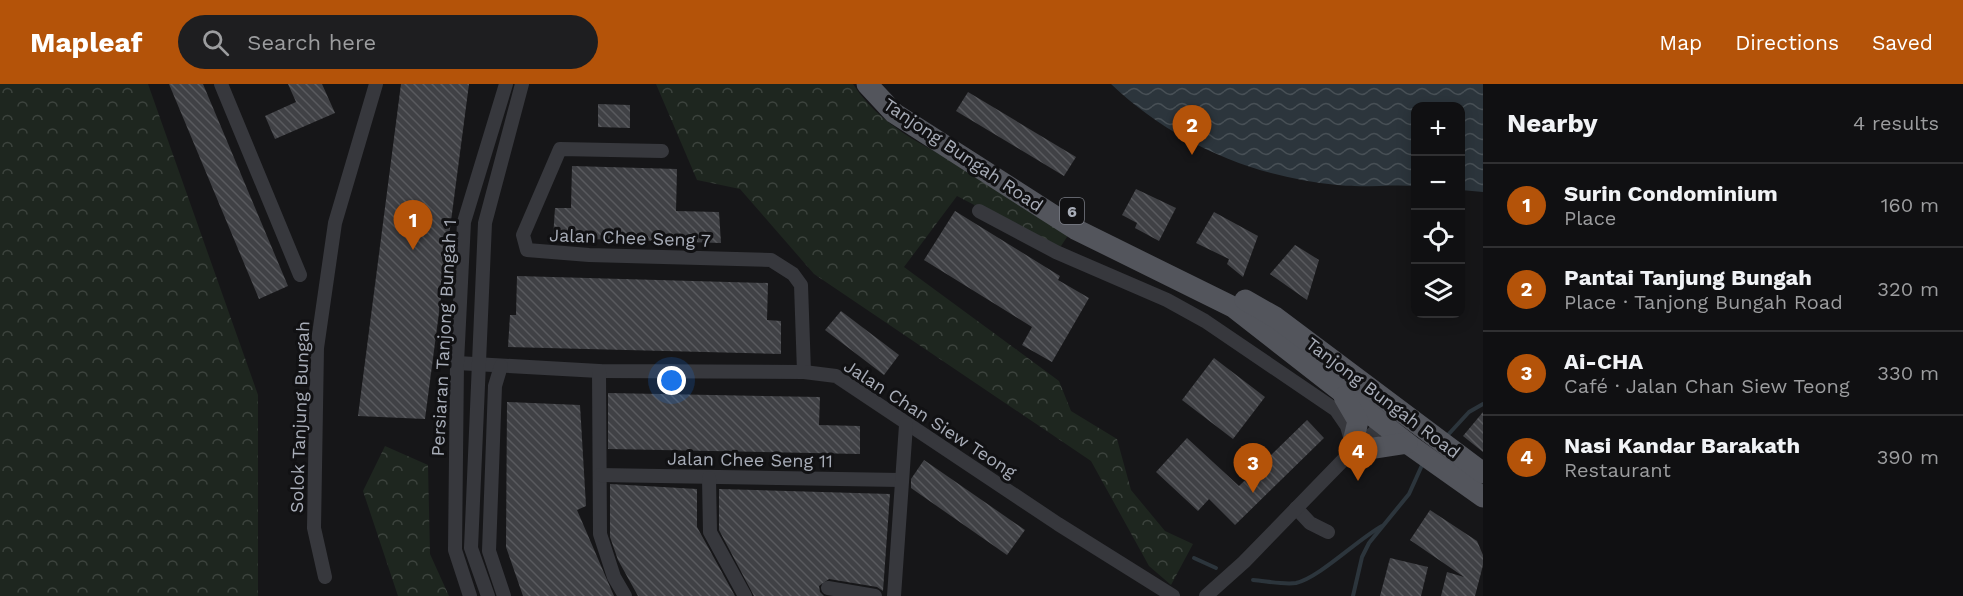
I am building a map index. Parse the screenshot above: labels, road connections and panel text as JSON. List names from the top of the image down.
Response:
{
  "streets": {
    "main road": ["Tanjong Bungah Road", "6"],
    "street": [
      "Jalan Chee Seng 7",
      "Persiaran Tanjong Bungah 1",
      "Solok Tanjung Bungah",
      "Jalan Chan Siew Teong",
      "Jalan Chee Seng 11"
    ]
  },
  "crossings": [
    ["Jalan Chee Seng 7", "Jalan Chan Siew Teong"],
    ["Persiaran Tanjong Bungah 1", "Jalan Chan Siew Teong"]
  ],
  "page": {
    "header": "Mapleaf",
    "search": "Search here",
    "nav": ["Map", "Directions", "Saved"],
    "heading": ["Nearby", "4 results"],
    "map_buttons": ["+", "−"],
    "pins": [
      "2",
      "1",
      "4",
      "3"
    ],
    "list": [
      {
        "mark": "1",
        "name": "Surin Condominium",
        "note": "Place",
        "value": "160 m"
      },
      {
        "mark": "2",
        "name": "Pantai Tanjung Bungah",
        "note": "Place · Tanjong Bungah Road",
        "value": "320 m"
      },
      {
        "mark": "3",
        "name": "Ai-CHA",
        "note": "Café · Jalan Chan Siew Teong",
        "value": "330 m"
      },
      {
        "mark": "4",
        "name": "Nasi Kandar Barakath",
        "note": "Restaurant",
        "value": "390 m"
      }
    ]
  }
}
